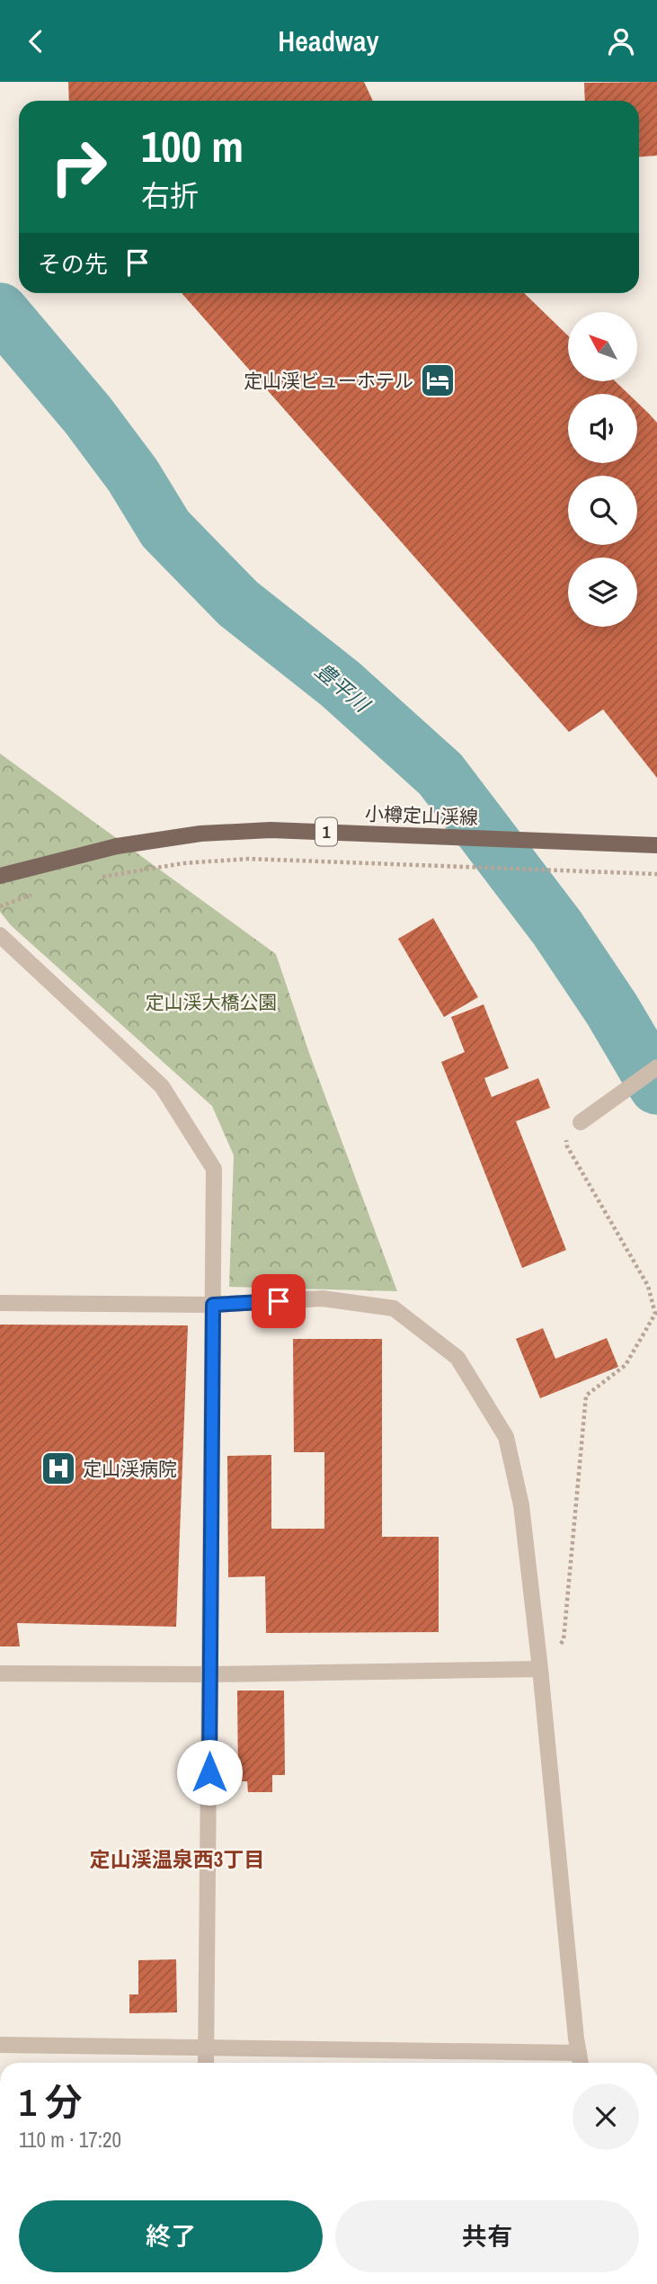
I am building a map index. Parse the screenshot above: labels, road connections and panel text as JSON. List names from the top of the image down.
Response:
{
  "streets": {
    "main road": ["小樽定山渓線", "1"]
  },
  "districts": ["定山渓温泉西3丁目"],
  "water": ["豊平川"],
  "parks": ["定山渓大橋公園"],
  "places": {
    "hotel": ["定山渓ビューホテル"],
    "hospital": ["定山渓病院"]
  },
  "north": "top left",
  "page": {
    "header": "Headway",
    "turn": ["100 m", "右折"],
    "then": "その先",
    "heading": ["1 分", "110 m · 17:20"],
    "buttons": ["終了", "共有"]
  }
}
